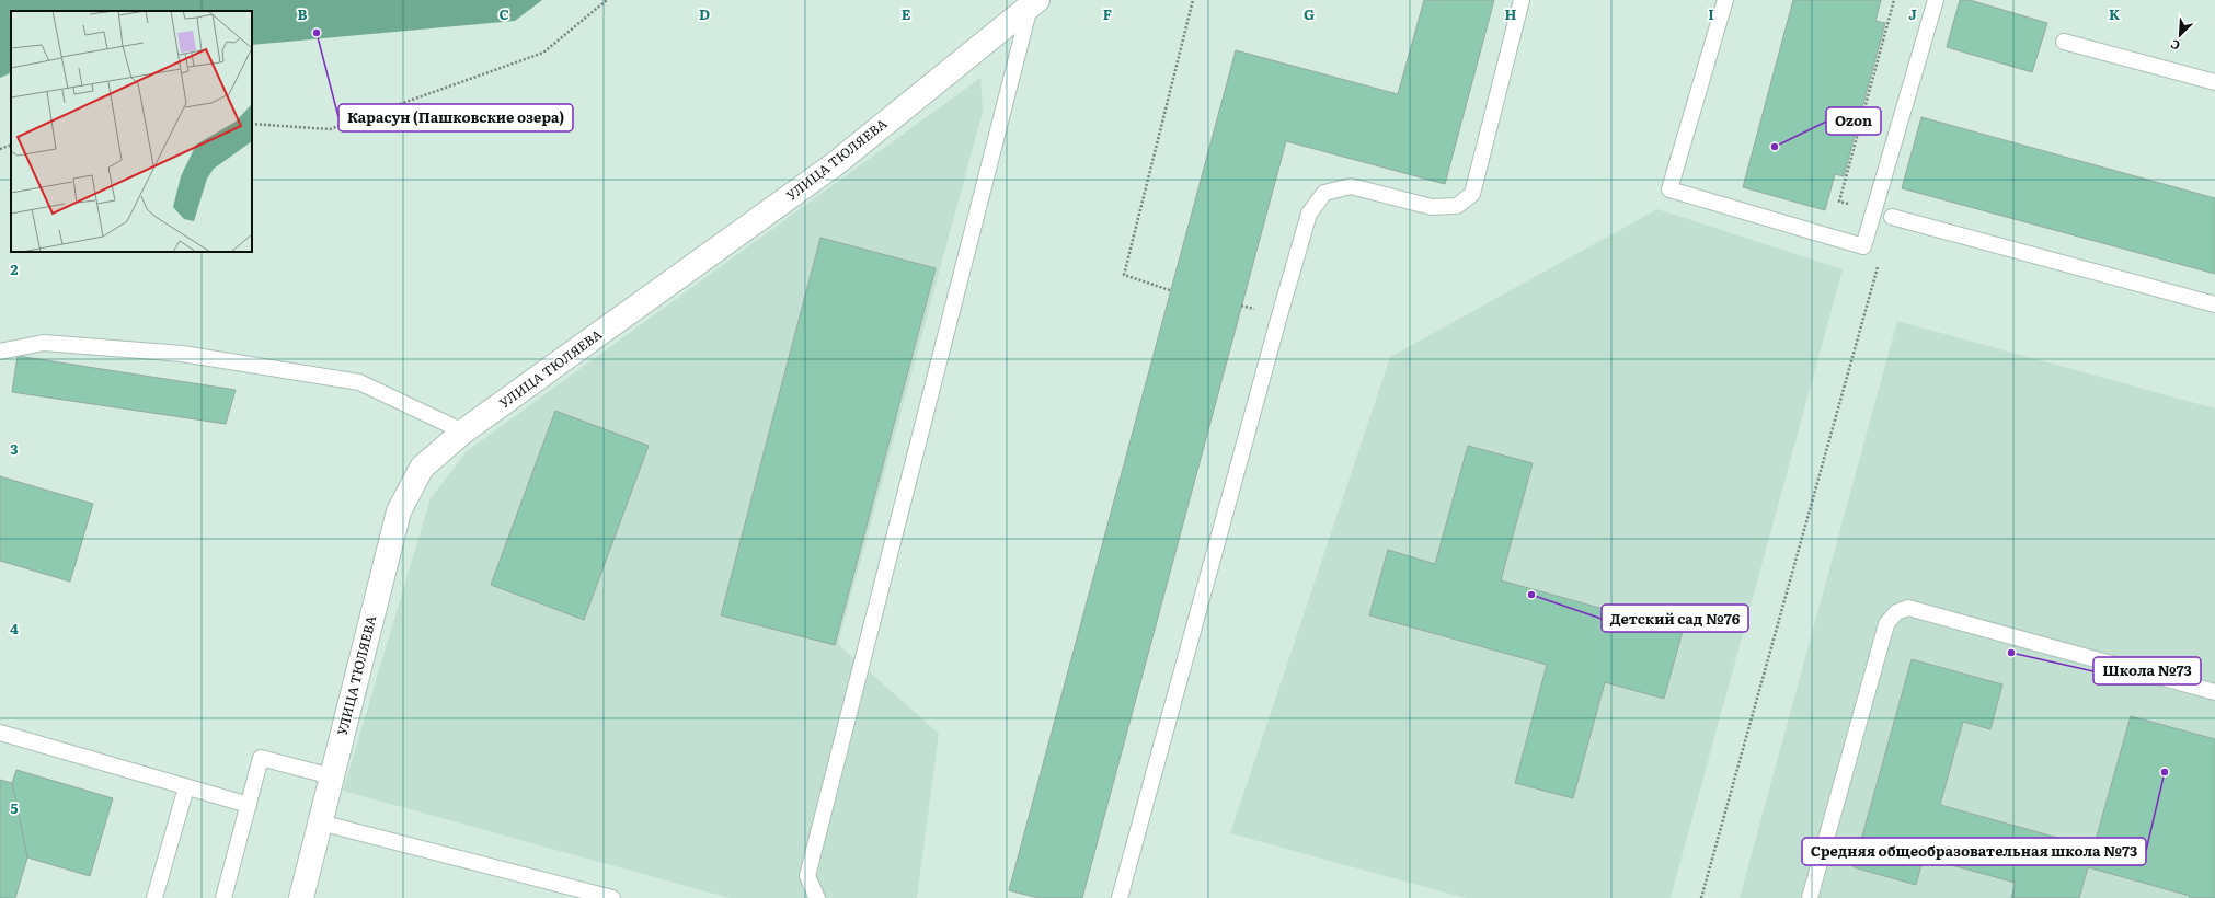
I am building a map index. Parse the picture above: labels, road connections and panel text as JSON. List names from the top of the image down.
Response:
{
  "streets": {
    "street": ["УЛИЦА ТЮЛЯЕВА"]
  },
  "places": [
    "Карасун (Пашковские озера)",
    "Ozon",
    "Детский сад №76",
    "Школа №73",
    "Средняя общеобразовательная школа №73"
  ],
  "north": "bottom left",
  "grid": {
    "columns": [
      "B",
      "C",
      "D",
      "E",
      "F",
      "G",
      "H",
      "I",
      "J",
      "K"
    ],
    "rows": [
      "2",
      "3",
      "4",
      "5"
    ]
  }
}
